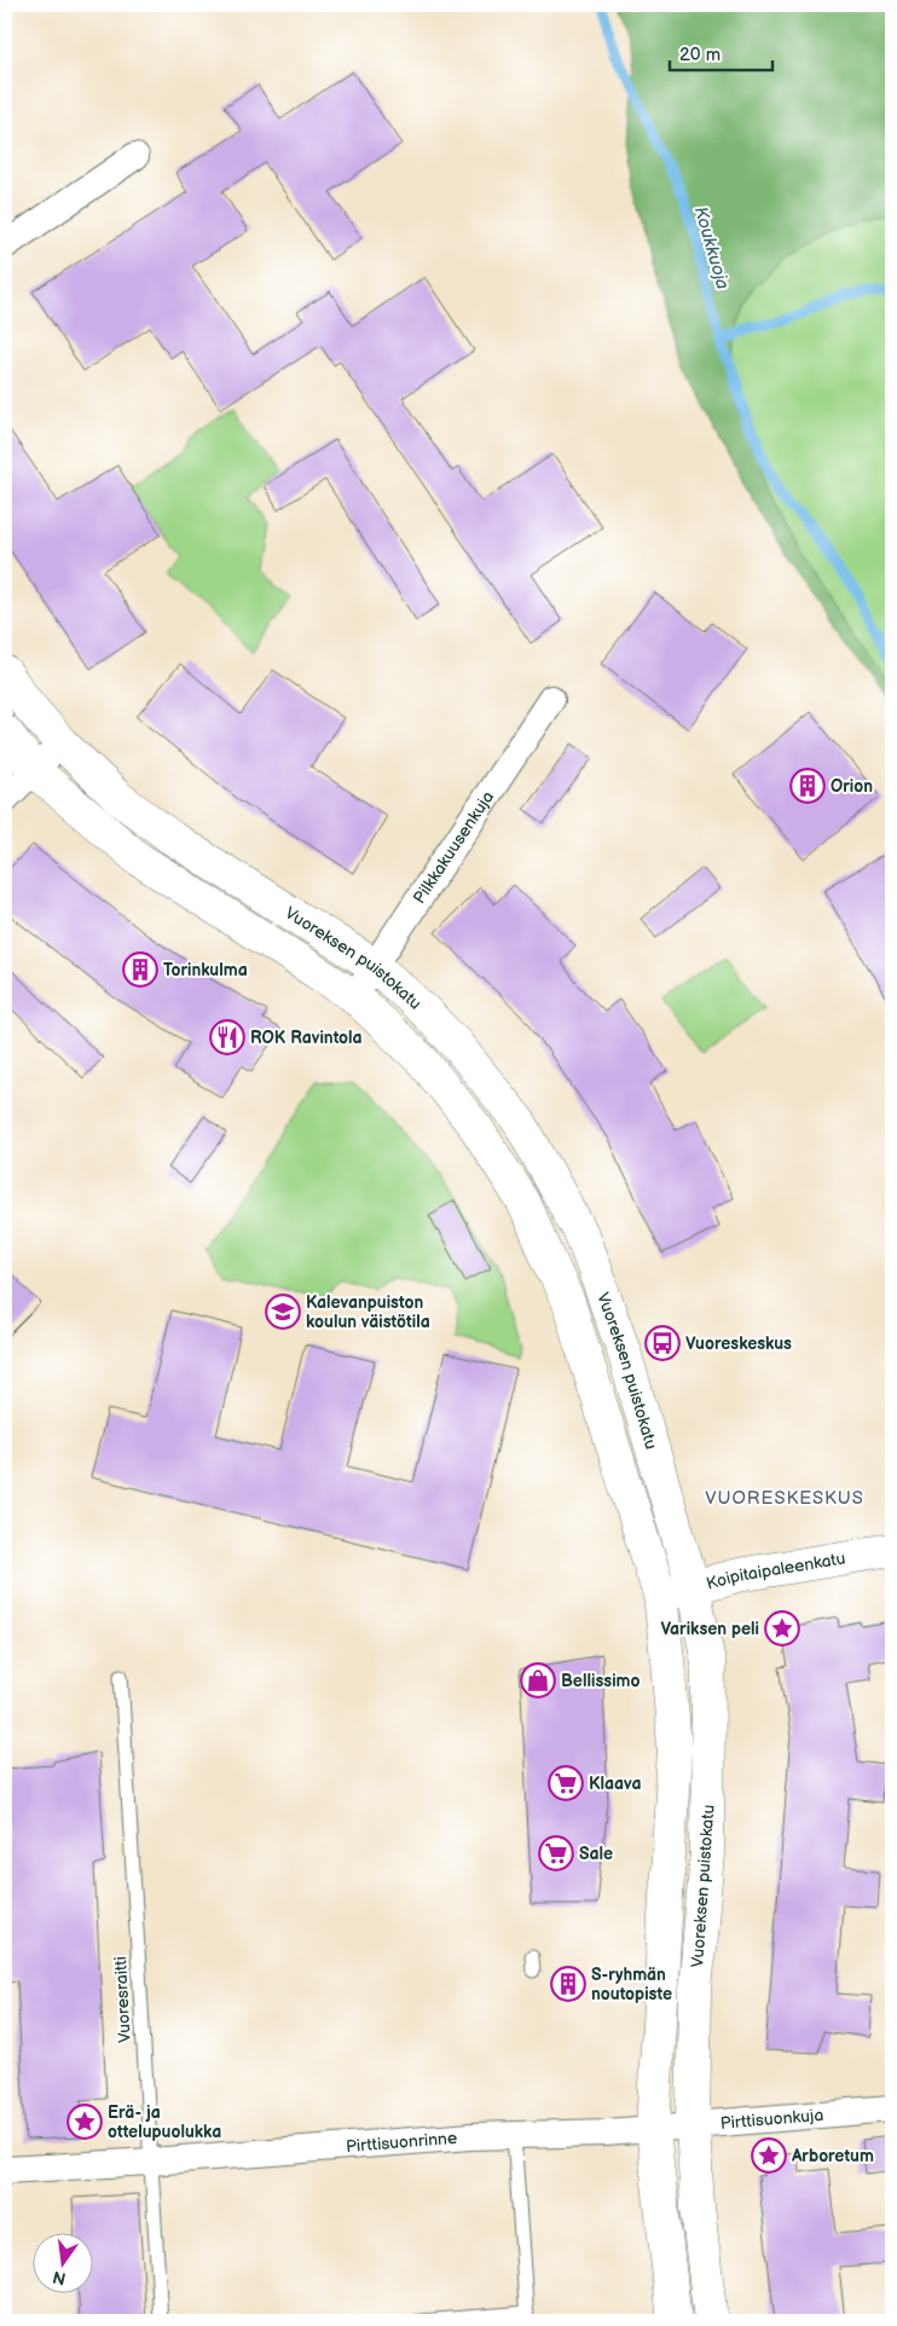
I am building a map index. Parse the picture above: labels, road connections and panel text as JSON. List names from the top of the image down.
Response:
{
  "streets": {
    "main road": ["Vuoreksen puistokatu", "Koipitaipaleenkatu"],
    "street": ["Pilkkakuusenkuja", "Pirttisuonkuja", "Pirttisuonrinne"],
    "lane": ["Vuoresraitti"]
  },
  "crossings": [
    ["Pilkkakuusenkuja", "Vuoreksen puistokatu"],
    ["Vuoreksen puistokatu", "Koipitaipaleenkatu"],
    ["Vuoreksen puistokatu", "Pirttisuonkuja"],
    ["Vuoreksen puistokatu", "Pirttisuonrinne"],
    ["Vuoresraitti", "Pirttisuonrinne"],
    ["Pirttisuonkuja", "Pirttisuonrinne"]
  ],
  "districts": ["VUORESKESKUS"],
  "water": ["Koukkuoja"],
  "places": {
    "building": ["Orion", "Torinkulma", "S-ryhmän noutopiste"],
    "restaurant": ["ROK Ravintola"],
    "school or university": ["Kalevanpuiston koulun väistötila"],
    "bus stop": ["Vuoreskeskus"],
    "place": ["Variksen peli", "Erä- ja ottelupuolukka", "Arboretum"],
    "shop": ["Bellissimo"],
    "supermarket": ["Klaava", "Sale"]
  },
  "scale_bar": "20 m",
  "north": "bottom"
}
